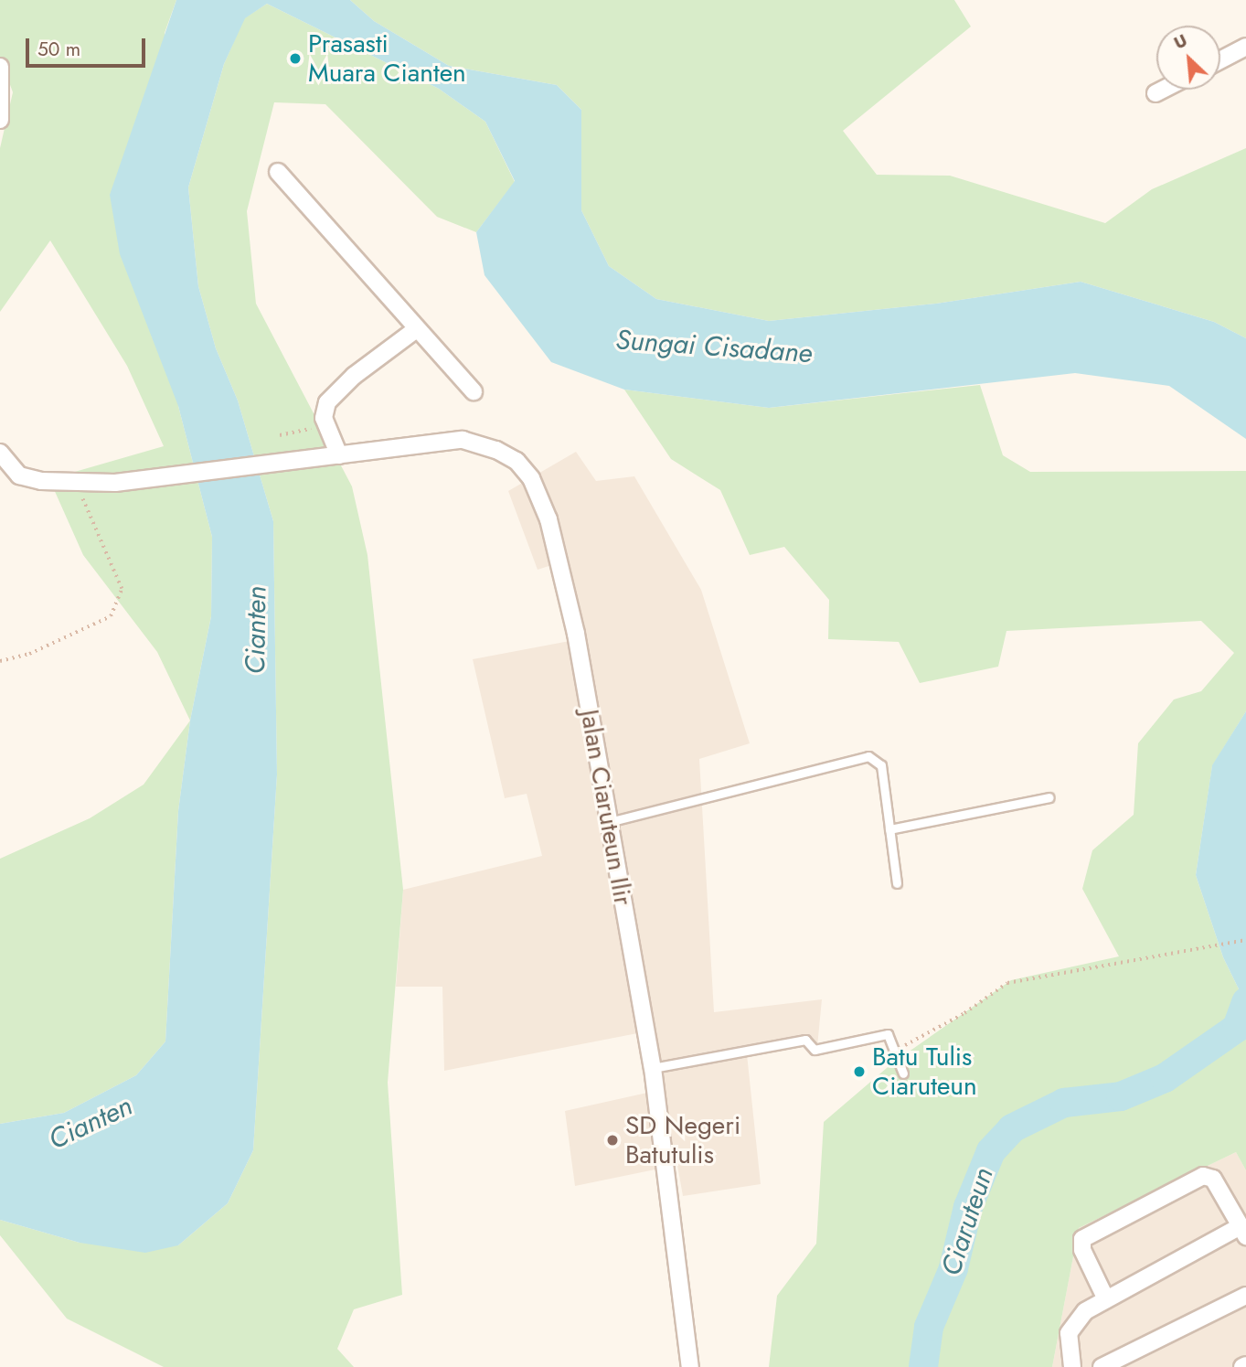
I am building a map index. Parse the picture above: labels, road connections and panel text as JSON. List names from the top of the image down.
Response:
{
  "streets": {
    "street": ["Jalan Ciaruteun Ilir"]
  },
  "water": ["Sungai Cisadane", "Cianten", "Ciaruteun"],
  "places": ["Prasasti Muara Cianten", "Batu Tulis Ciaruteun", "SD Negeri Batutulis"],
  "scale_bar": "50 m",
  "north": "top left"
}
